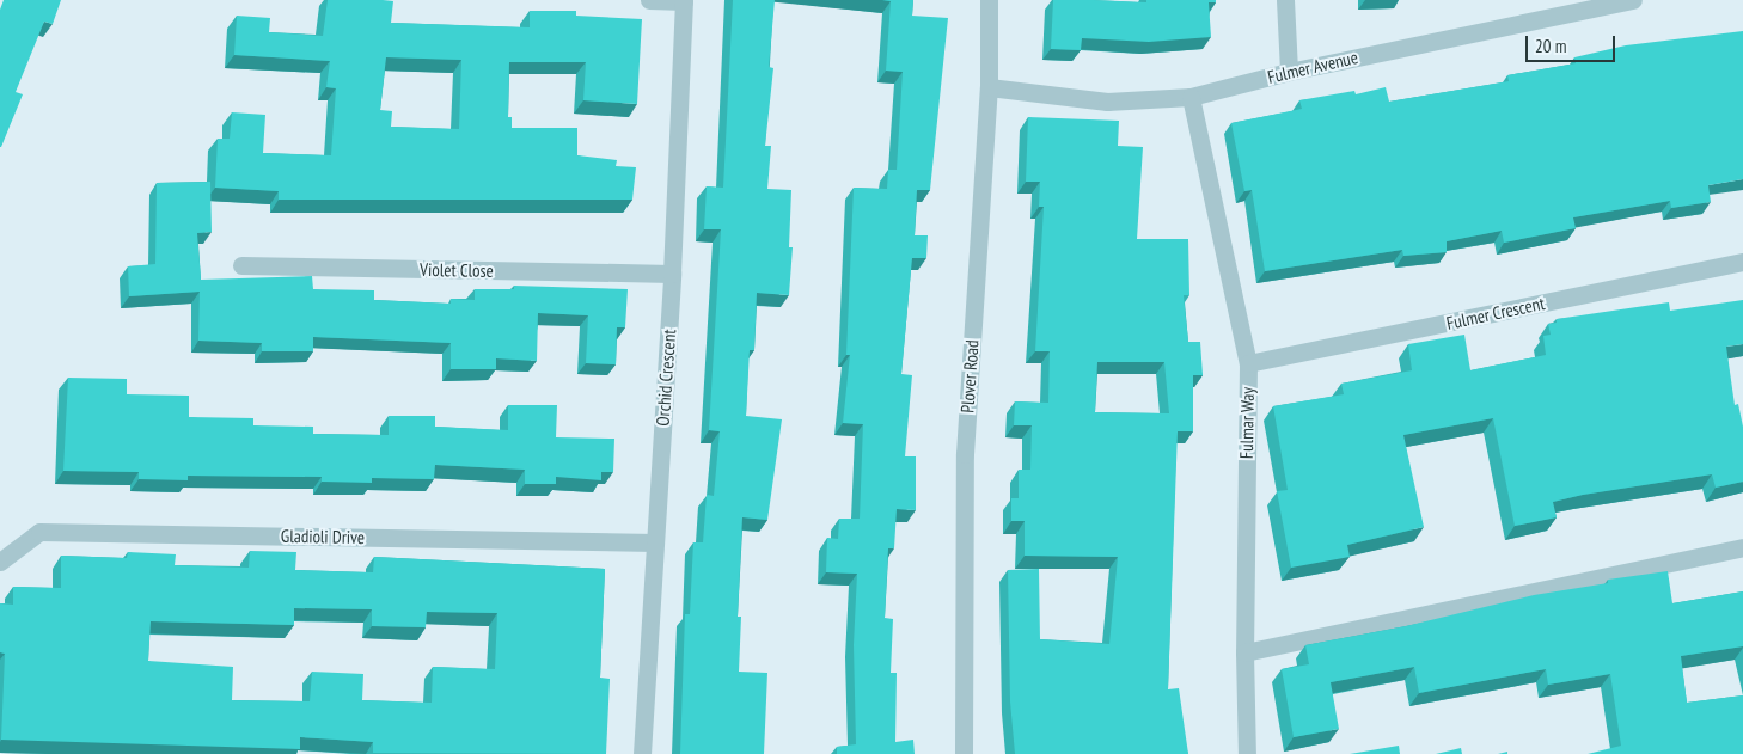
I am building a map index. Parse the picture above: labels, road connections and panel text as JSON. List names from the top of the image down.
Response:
{
  "streets": {
    "street": [
      "Fulmer Avenue",
      "Violet Close",
      "Fulmer Crescent",
      "Plover Road",
      "Orchid Crescent",
      "Fulmar Way",
      "Gladioli Drive"
    ]
  },
  "crossings": [
    ["Fulmer Avenue", "Plover Road"],
    ["Fulmer Avenue", "Fulmar Way"],
    ["Violet Close", "Orchid Crescent"],
    ["Fulmer Crescent", "Fulmar Way"],
    ["Orchid Crescent", "Gladioli Drive"]
  ],
  "scale_bar": "20 m"
}
